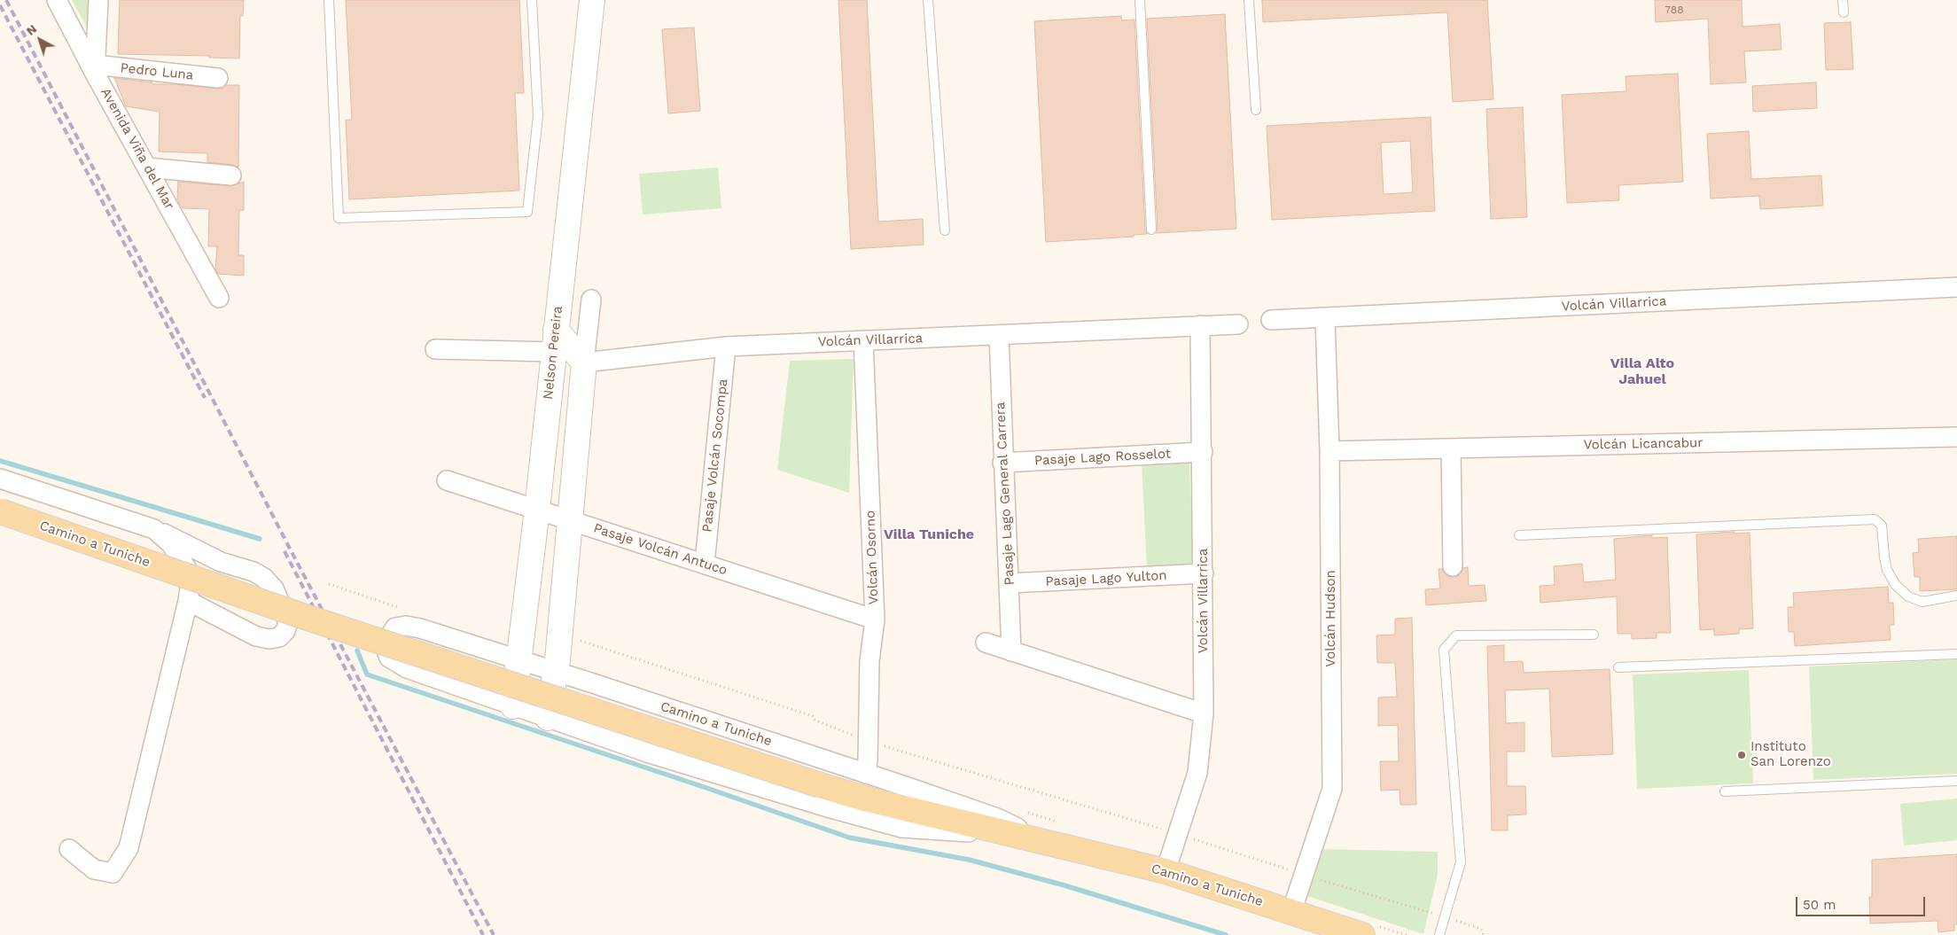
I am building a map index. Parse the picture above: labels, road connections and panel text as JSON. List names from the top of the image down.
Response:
{
  "streets": {
    "main road": ["Camino a Tuniche"],
    "street": [
      "Pedro Luna",
      "Avenida Viña del Mar",
      "Volcán Villarrica",
      "Nelson Pereira",
      "Volcán Licancabur",
      "Pasaje Volcán Socompa",
      "Pasaje Lago Rosselot",
      "Pasaje Lago General Carrera",
      "Pasaje Volcán Antuco",
      "Volcán Osorno",
      "Pasaje Lago Yulton",
      "Volcán Hudson"
    ]
  },
  "crossings": [
    ["Pedro Luna", "Avenida Viña del Mar"],
    ["Volcán Villarrica", "Pasaje Volcán Socompa"],
    ["Volcán Villarrica", "Pasaje Lago Rosselot"],
    ["Volcán Villarrica", "Pasaje Lago General Carrera"],
    ["Volcán Villarrica", "Camino a Tuniche"],
    ["Volcán Villarrica", "Volcán Osorno"],
    ["Volcán Villarrica", "Pasaje Lago Yulton"],
    ["Volcán Villarrica", "Volcán Hudson"],
    ["Nelson Pereira", "Camino a Tuniche"],
    ["Nelson Pereira", "Pasaje Volcán Antuco"],
    ["Volcán Licancabur", "Volcán Hudson"],
    ["Pasaje Volcán Socompa", "Pasaje Volcán Antuco"],
    ["Pasaje Lago Rosselot", "Pasaje Lago General Carrera"],
    ["Pasaje Lago General Carrera", "Pasaje Lago Yulton"],
    ["Camino a Tuniche", "Volcán Osorno"],
    ["Camino a Tuniche", "Volcán Hudson"],
    ["Pasaje Volcán Antuco", "Volcán Osorno"]
  ],
  "districts": ["Villa Alto Jahuel", "Villa Tuniche"],
  "places": ["Instituto San Lorenzo"],
  "house_numbers": ["788"],
  "scale_bar": "50 m",
  "north": "top left"
}
